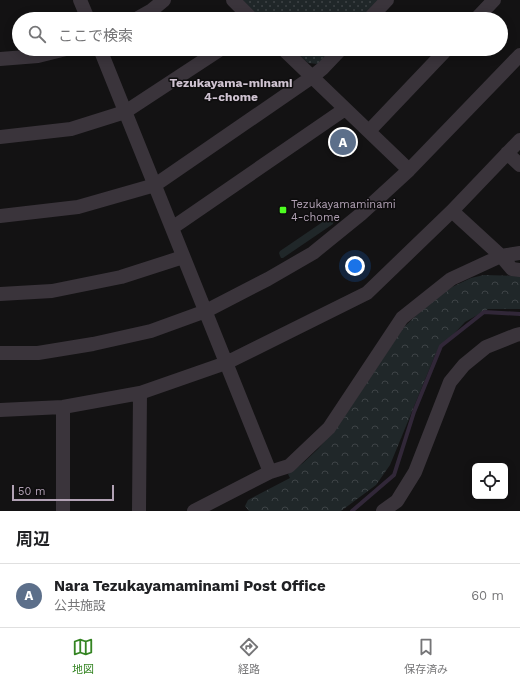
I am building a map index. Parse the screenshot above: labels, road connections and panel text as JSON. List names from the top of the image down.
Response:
{
  "districts": ["Tezukayama-minami 4-chome"],
  "places": {
    "transit": ["Tezukayamaminami 4-chome"]
  },
  "scale_bar": "50 m",
  "page": {
    "search": "ここで検索",
    "pins": "A",
    "scale": "50 m",
    "heading": "周辺",
    "list": [
      {
        "mark": "A",
        "name": "Nara Tezukayamaminami Post Office",
        "note": "公共施設",
        "value": "60 m"
      }
    ],
    "nav": ["地図", "経路", "保存済み"]
  }
}
